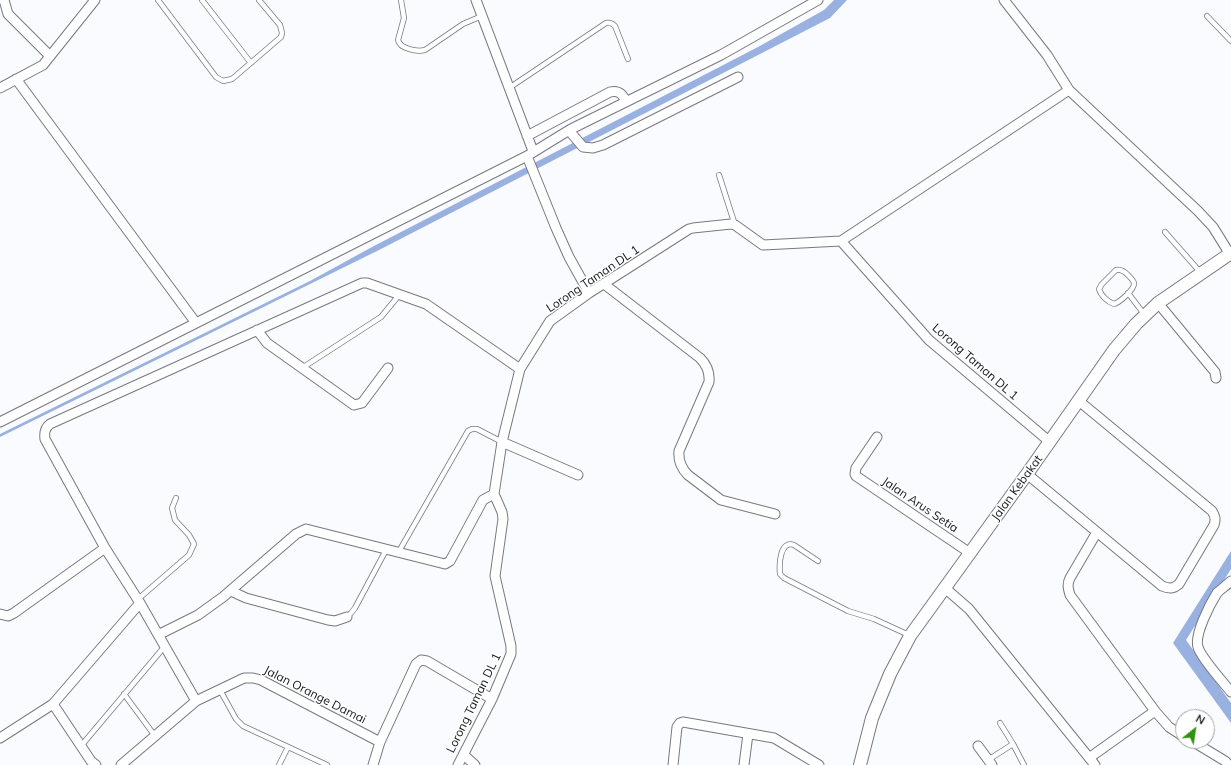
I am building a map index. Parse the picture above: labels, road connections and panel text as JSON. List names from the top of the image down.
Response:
{
  "streets": {
    "street": [
      "Lorong Taman DL 1",
      "Jalan Kebakat",
      "Jalan Arus Setia",
      "Jalan Orange Damai"
    ]
  },
  "crossings": [
    ["Lorong Taman DL 1", "Jalan Kebakat"],
    ["Jalan Kebakat", "Jalan Arus Setia"]
  ],
  "north": "top right"
}
